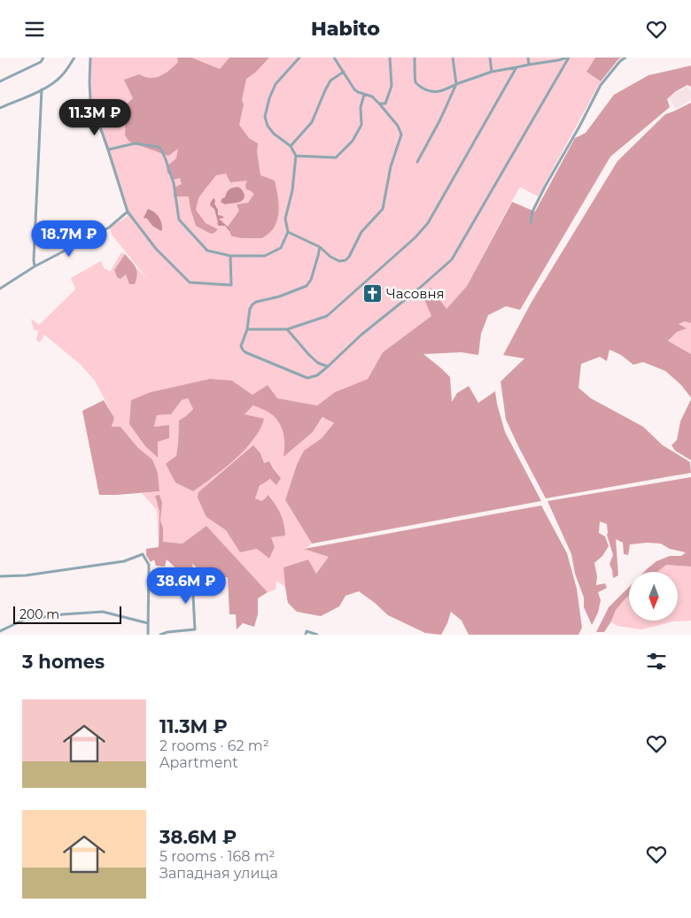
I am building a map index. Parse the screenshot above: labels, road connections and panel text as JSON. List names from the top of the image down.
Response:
{
  "places": {
    "church": ["Часовня"]
  },
  "scale_bar": "200 m",
  "north": "bottom",
  "page": {
    "header": "Habito",
    "price": ["11.3M ₽", "18.7M ₽", "38.6M ₽"],
    "scale": "200 m",
    "heading": "3 homes",
    "list": [
      {
        "name": "11.3M ₽",
        "note": "2 rooms · 62 m² · Apartment"
      },
      {
        "name": "38.6M ₽",
        "note": "5 rooms · 168 m² · Западная улица"
      }
    ]
  }
}
